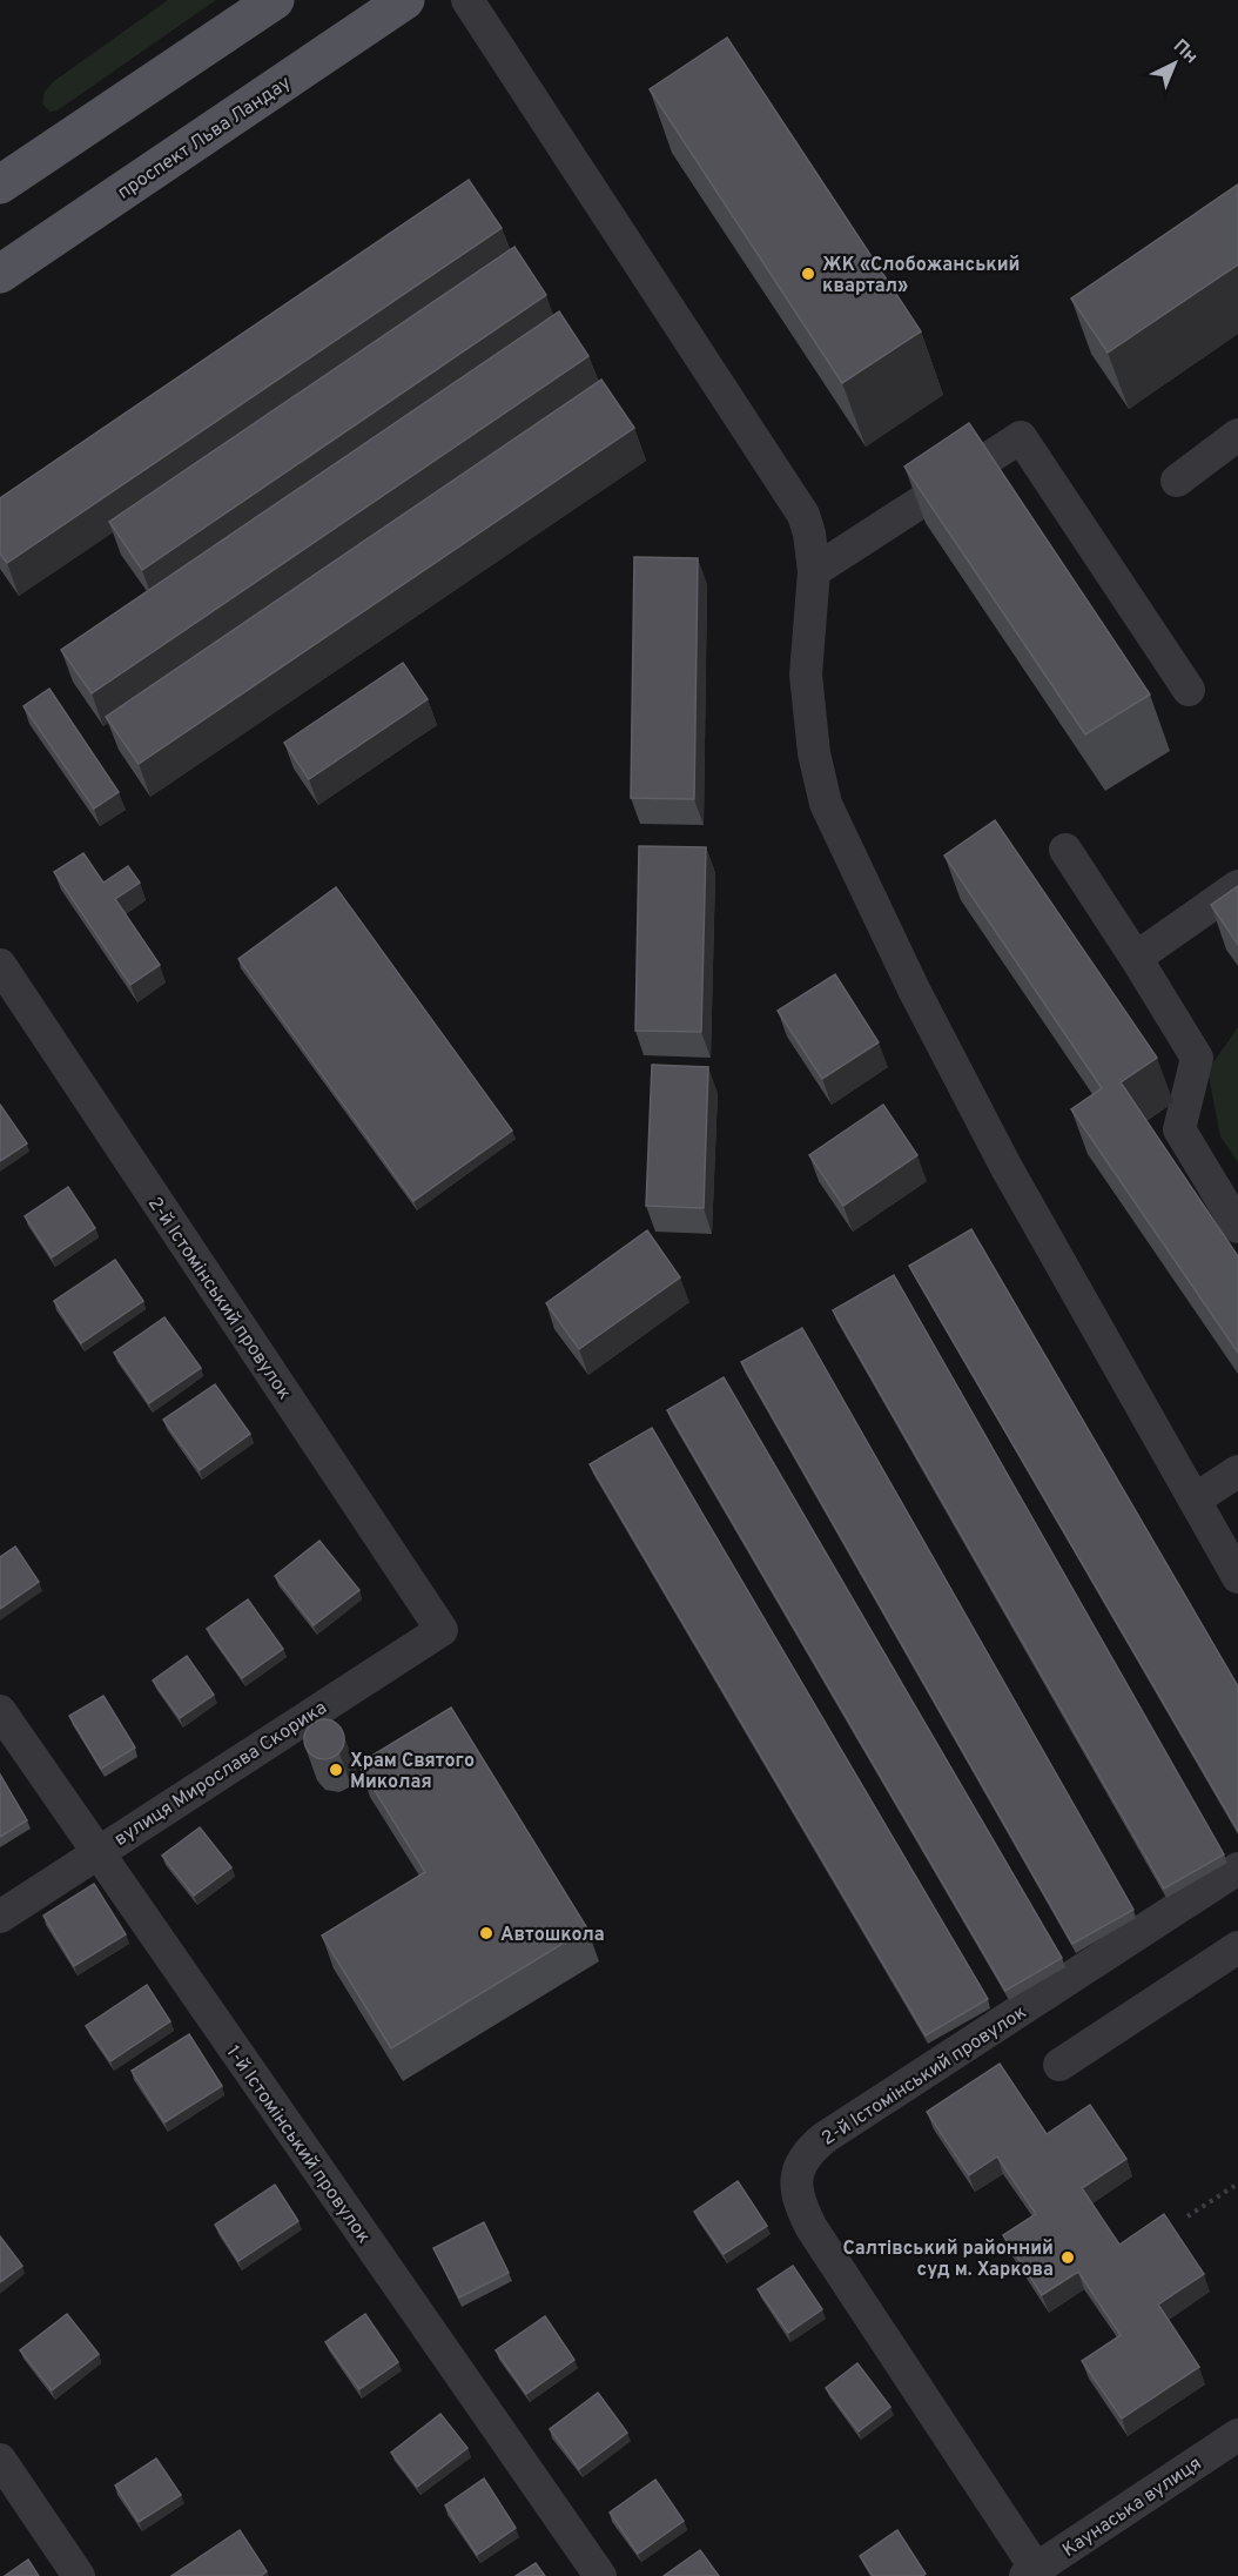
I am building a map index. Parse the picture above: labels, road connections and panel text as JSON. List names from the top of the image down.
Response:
{
  "streets": {
    "main road": ["проспект Льва Ландау"],
    "street": [
      "2-й Істомінський провулок",
      "вулиця Мирослава Скорика",
      "1-й Істомінський провулок",
      "Каунаська вулиця"
    ]
  },
  "crossings": [
    ["2-й Істомінський провулок", "вулиця Мирослава Скорика"],
    ["2-й Істомінський провулок", "Каунаська вулиця"],
    ["вулиця Мирослава Скорика", "1-й Істомінський провулок"]
  ],
  "places": [
    "ЖК «Слобожанський квартал»",
    "Храм Святого Миколая",
    "Автошкола",
    "Салтівський районний суд м. Харкова"
  ],
  "north": "top right"
}
